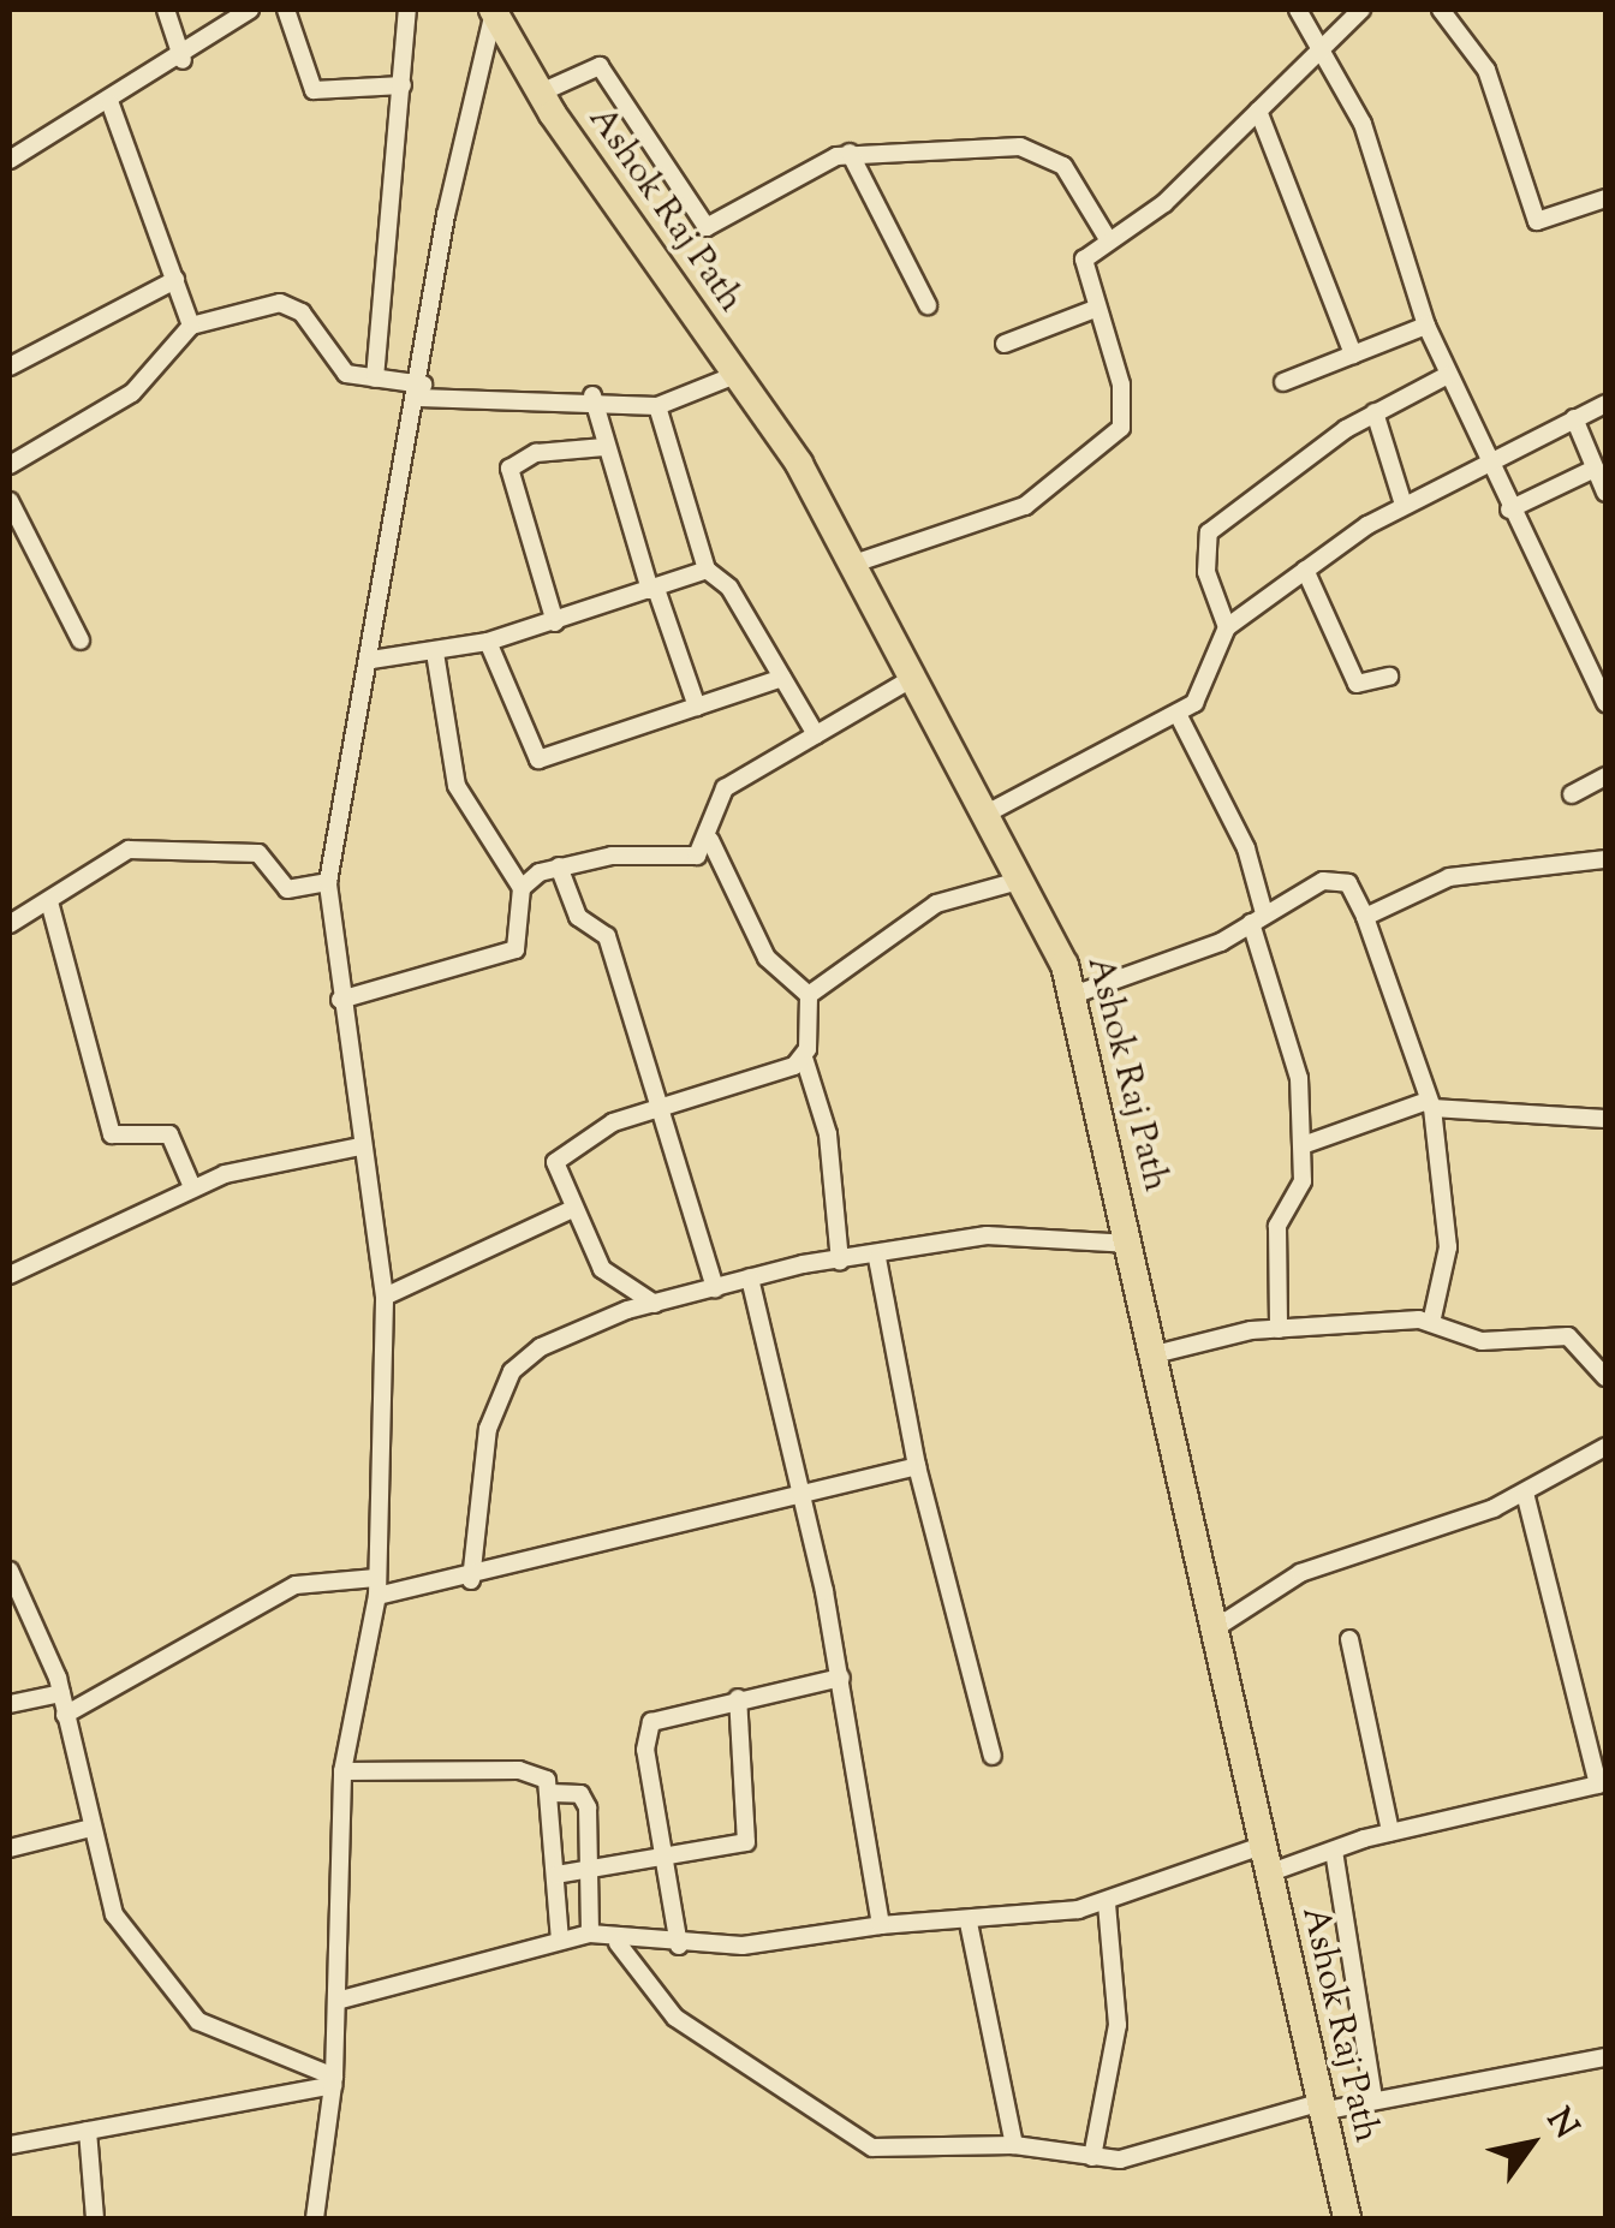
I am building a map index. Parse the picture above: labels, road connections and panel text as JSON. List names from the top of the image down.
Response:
{
  "streets": {
    "main road": ["Ashok Raj Path"]
  },
  "north": "top right"
}
